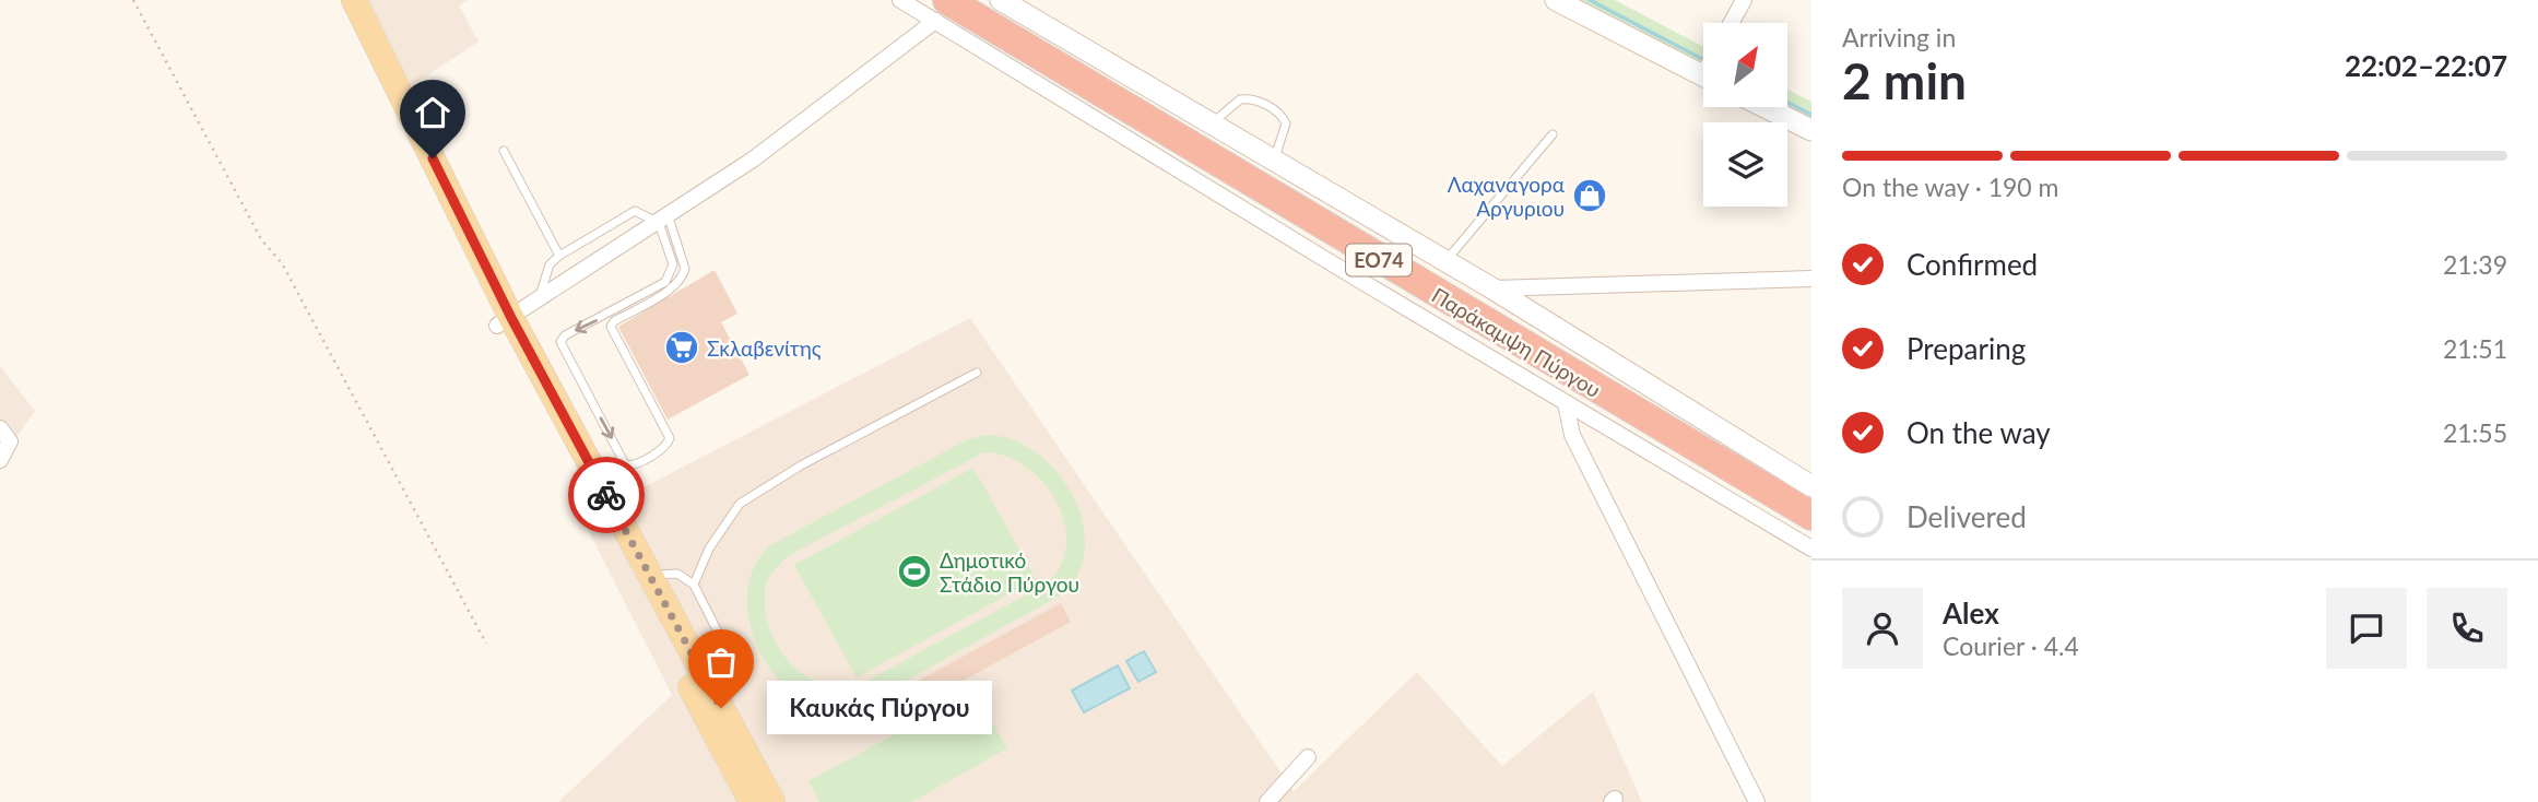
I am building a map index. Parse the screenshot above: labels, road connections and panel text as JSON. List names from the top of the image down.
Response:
{
  "streets": {
    "highway": ["ΕΟ74", "Παράκαμψη Πύργου"]
  },
  "places": {
    "shop": ["Λαχαναγορα Αργυριου"],
    "supermarket": ["Σκλαβενίτης"],
    "sports": ["Δημοτικό Στάδιο Πύργου"],
    "other": ["Καυκάς Πύργου"]
  },
  "north": "top right",
  "page": {
    "heading": ["2 min", "Arriving in", "22:02–22:07"],
    "panel": ["Alex", "Courier · 4.4"],
    "bar": "On the way · 190 m",
    "list": [
      ["Confirmed", "21:39"],
      ["Preparing", "21:51"],
      ["On the way", "21:55"],
      "Delivered"
    ],
    "bubble": "Καυκάς Πύργου"
  }
}
